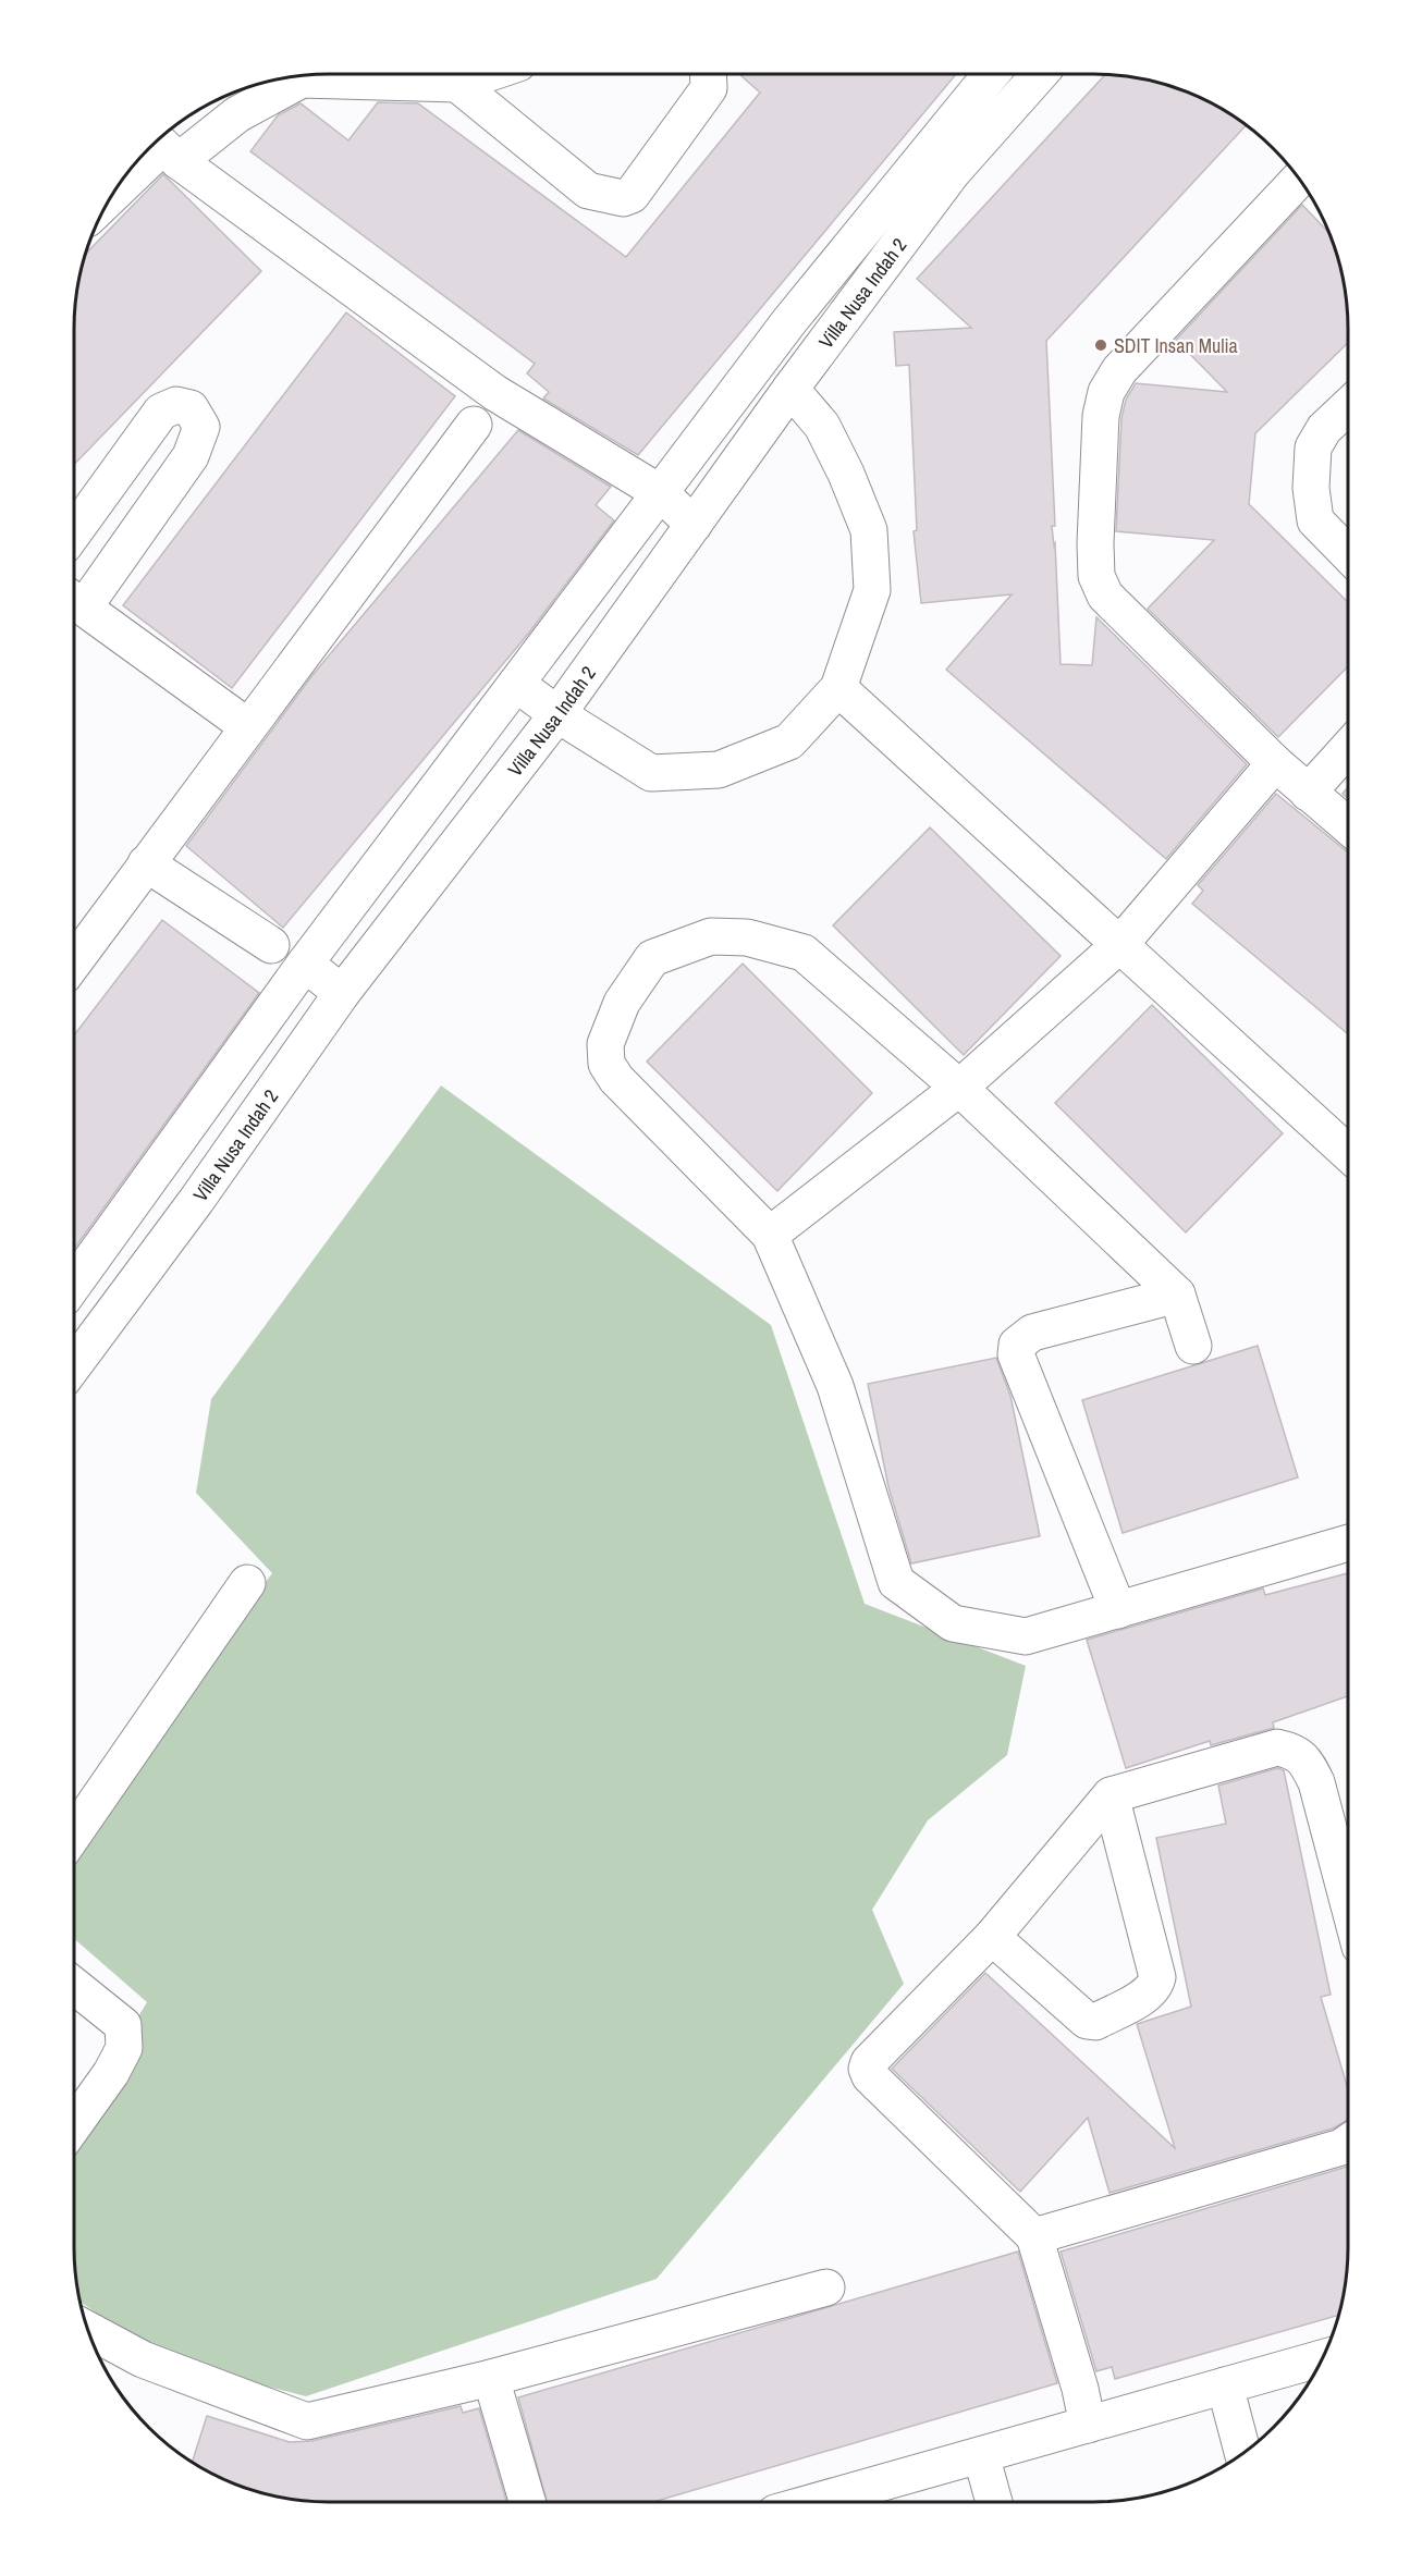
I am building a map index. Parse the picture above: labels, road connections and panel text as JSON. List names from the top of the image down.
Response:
{
  "streets": {
    "street": ["Villa Nusa Indah 2"]
  },
  "places": ["SDIT Insan Mulia"]
}
